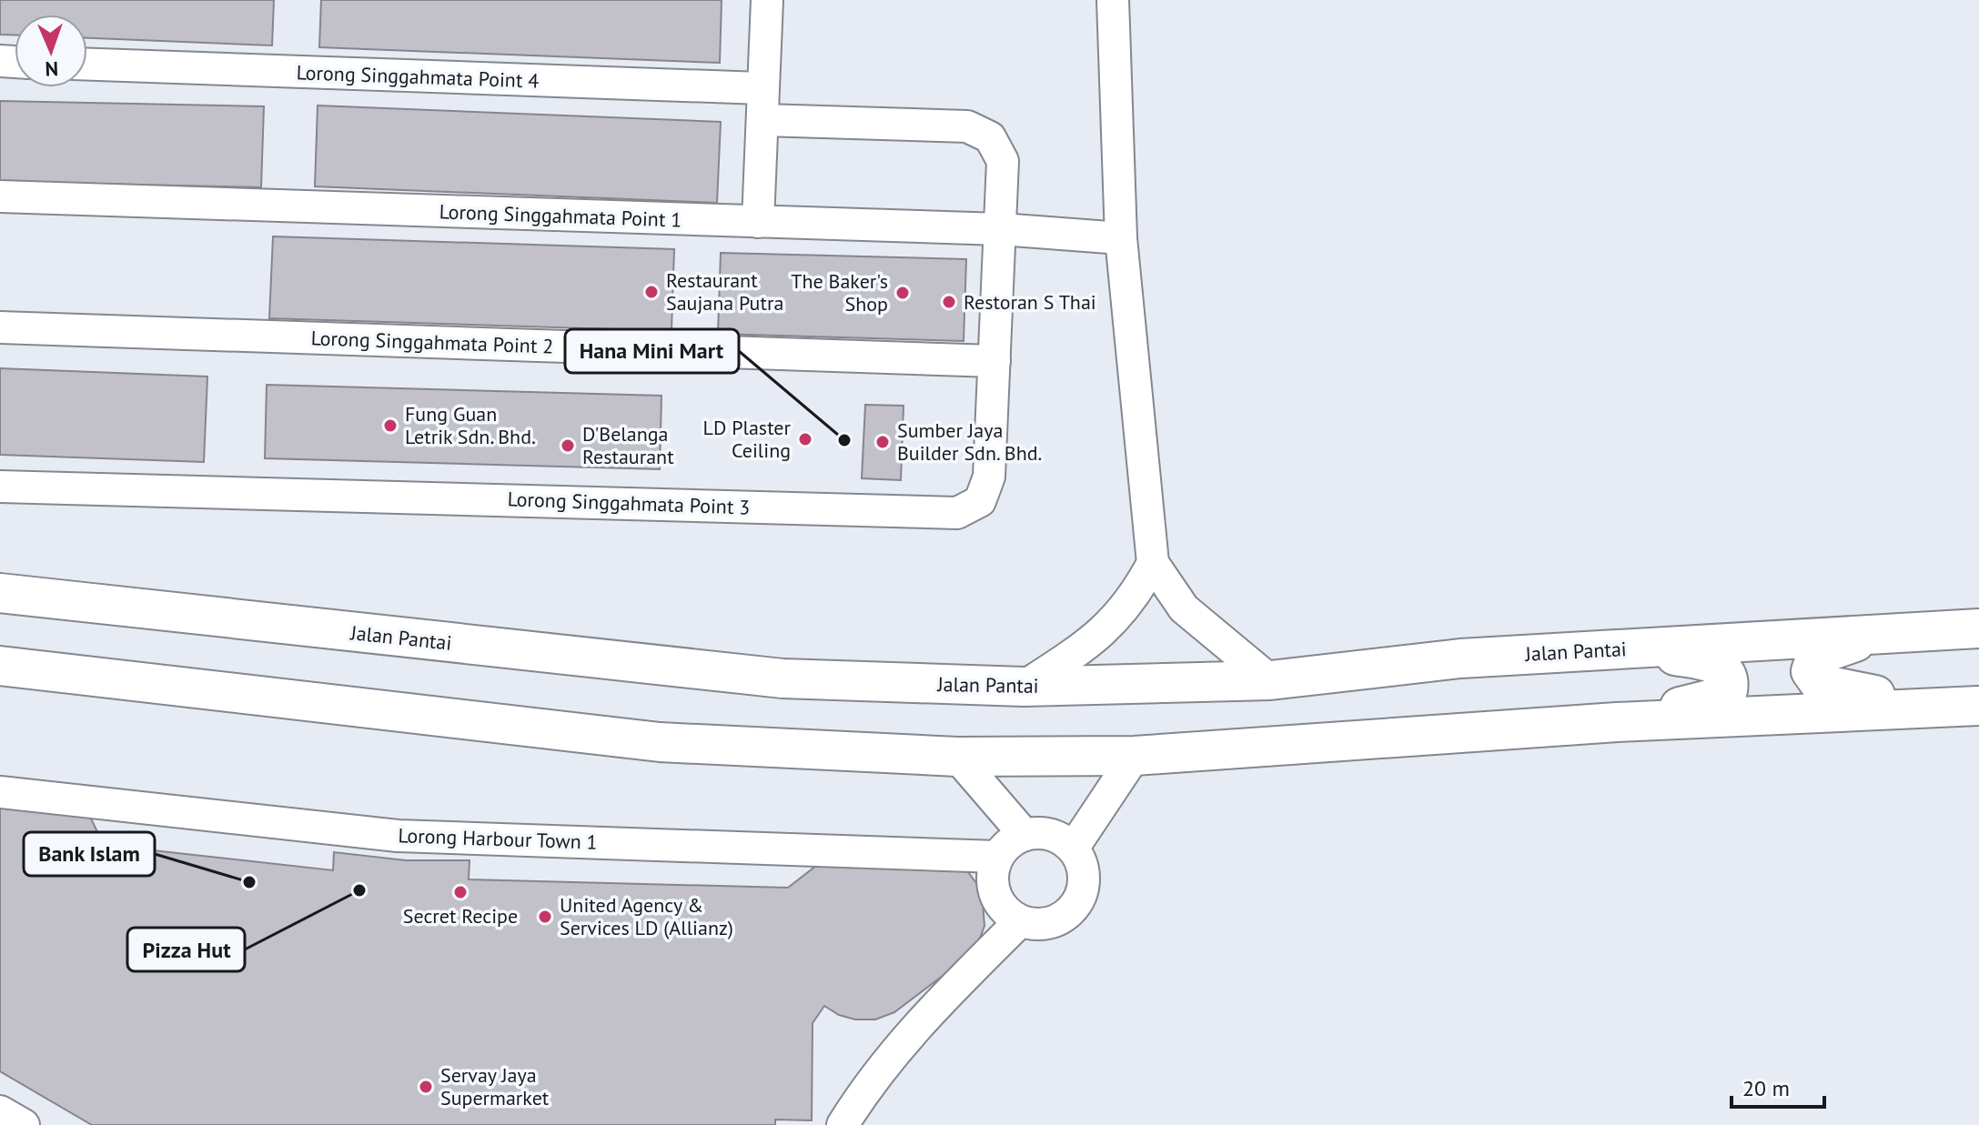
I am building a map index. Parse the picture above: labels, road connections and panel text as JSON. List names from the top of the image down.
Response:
{
  "streets": {
    "street": [
      "Lorong Singgahmata Point 4",
      "Lorong Singgahmata Point 1",
      "Lorong Singgahmata Point 2",
      "Lorong Singgahmata Point 3",
      "Jalan Pantai",
      "Lorong Harbour Town 1"
    ]
  },
  "crossings": [
    ["Lorong Singgahmata Point 1", "Lorong Singgahmata Point 3"],
    ["Lorong Singgahmata Point 2", "Lorong Singgahmata Point 3"]
  ],
  "places": [
    "Restaurant Saujana Putra",
    "The Baker's Shop",
    "Restoran S Thai",
    "Fung Guan Letrik Sdn. Bhd.",
    "LD Plaster Ceiling",
    "Hana Mini Mart",
    "Sumber Jaya Builder Sdn. Bhd.",
    "D'Belanga Restaurant",
    "Bank Islam",
    "Pizza Hut",
    "Secret Recipe",
    "United Agency & Services LD (Allianz)",
    "Servay Jaya Supermarket"
  ],
  "scale_bar": "20 m",
  "north": "bottom"
}
